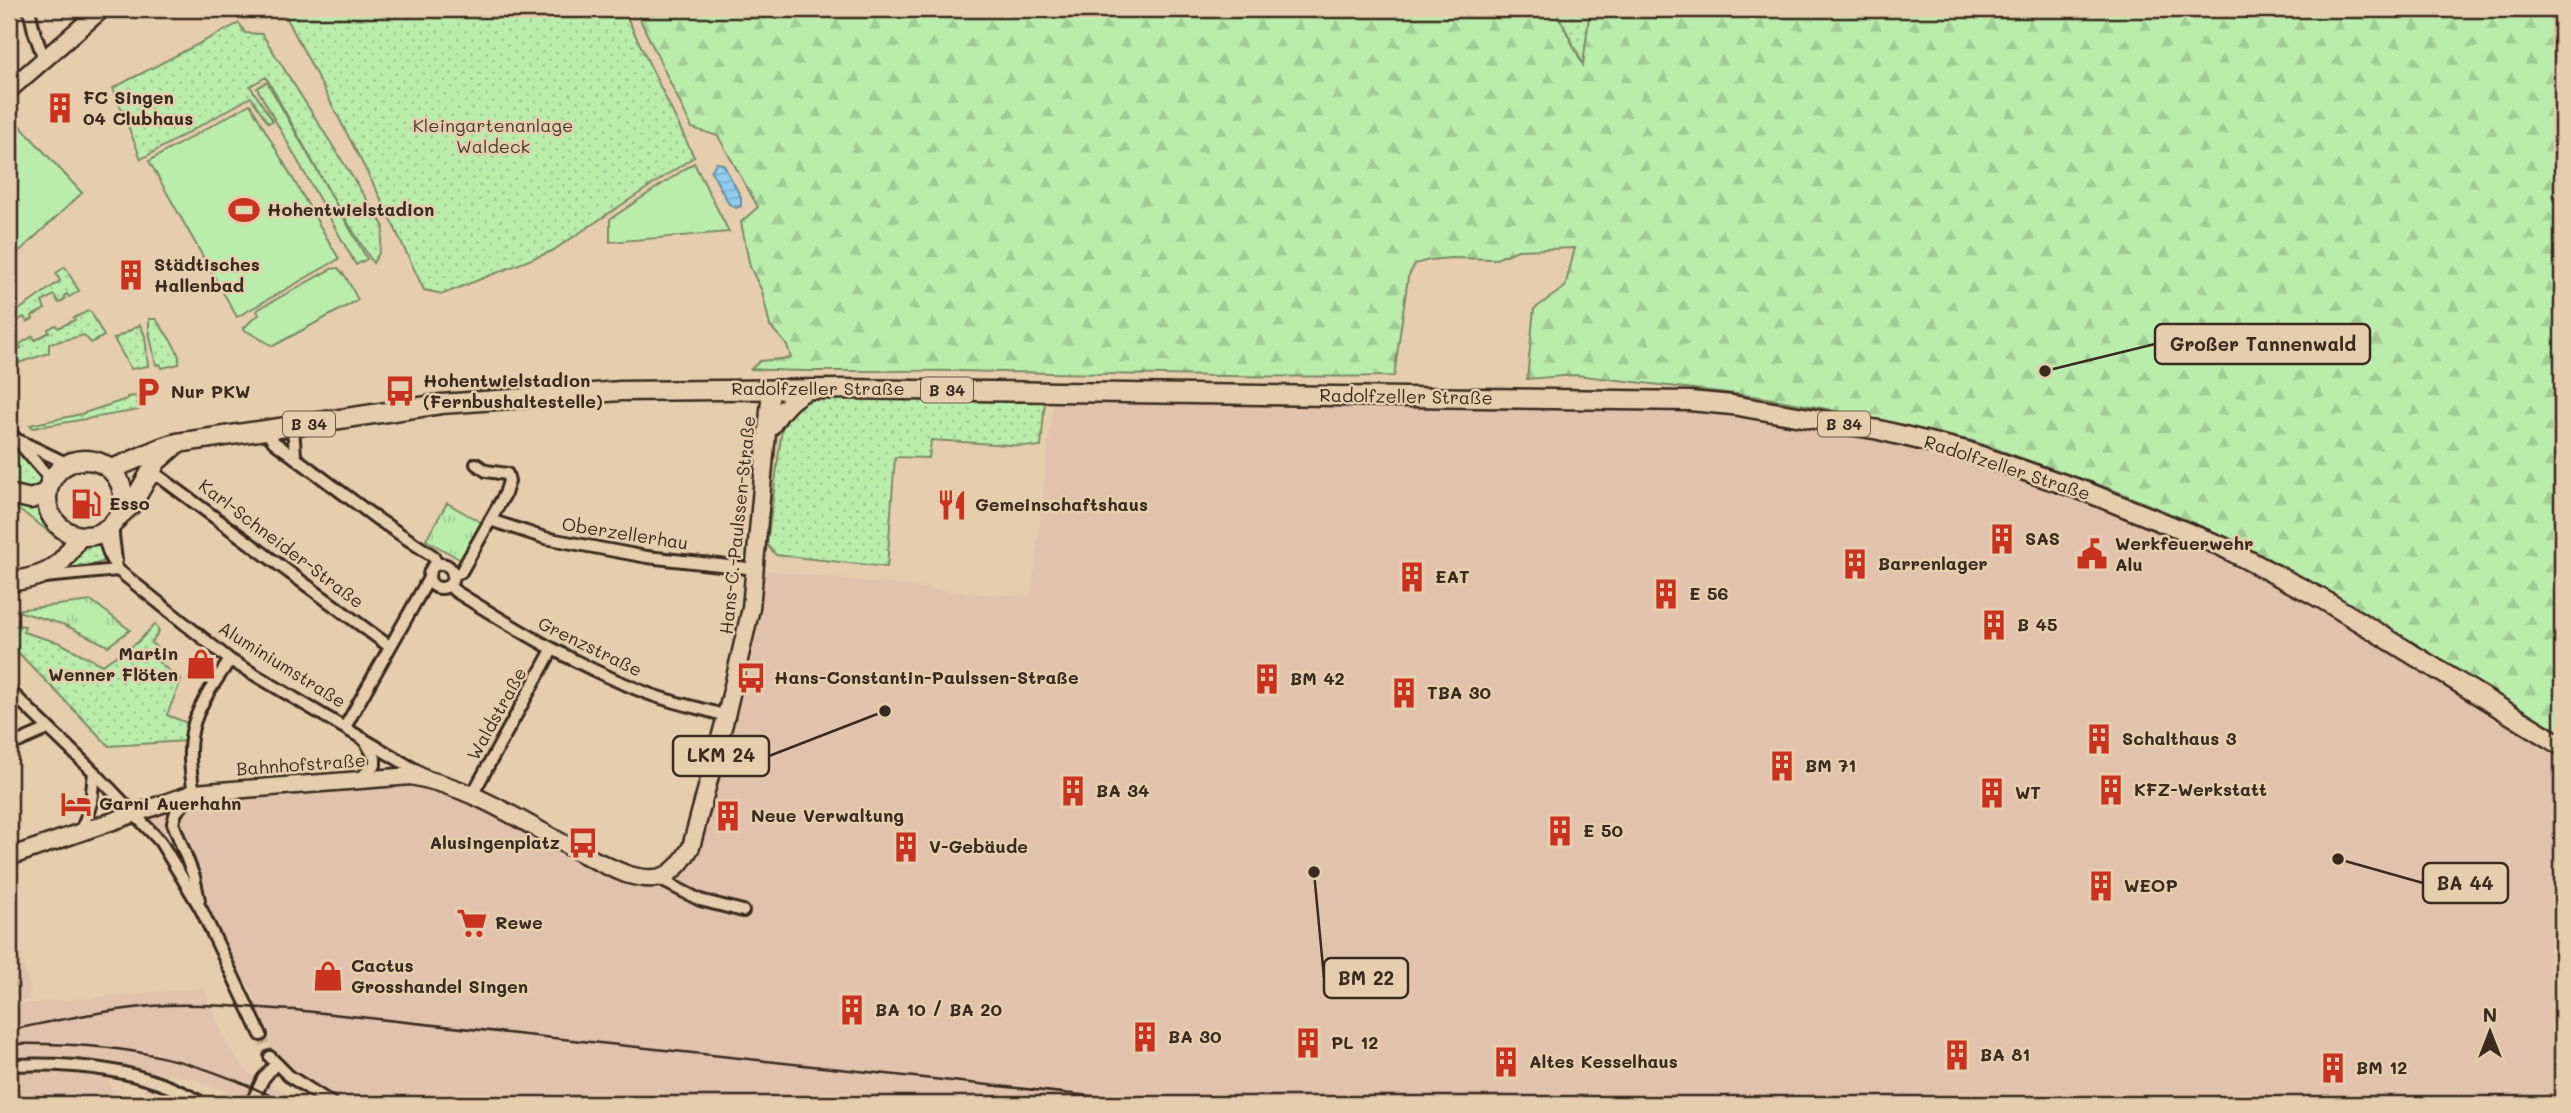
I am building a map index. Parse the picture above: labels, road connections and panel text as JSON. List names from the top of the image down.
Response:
{
  "streets": {
    "main road": ["Radolfzeller Straße", "B 34"],
    "street": [
      "Hans-C.-Paulssen-Straße",
      "Oberzellerhau",
      "Karl-Schneider-Straße",
      "Grenzstraße",
      "Aluminiumstraße",
      "Waldstraße",
      "Bahnhofstraße"
    ]
  },
  "crossings": [
    ["Radolfzeller Straße", "Hans-C.-Paulssen-Straße"],
    ["Radolfzeller Straße", "Aluminiumstraße"],
    ["Hans-C.-Paulssen-Straße", "Oberzellerhau"],
    ["Hans-C.-Paulssen-Straße", "Grenzstraße"],
    ["Hans-C.-Paulssen-Straße", "Aluminiumstraße"],
    ["Grenzstraße", "Waldstraße"],
    ["Aluminiumstraße", "Waldstraße"],
    ["Aluminiumstraße", "Bahnhofstraße"]
  ],
  "parks": ["Kleingartenanlage Waldeck"],
  "places": {
    "building": [
      "FC Singen 04 Clubhaus",
      "Städtisches Hallenbad",
      "SAS",
      "Barrenlager",
      "EAT",
      "E 56",
      "B 45",
      "BM 42",
      "TBA 30",
      "Schalthaus 3",
      "BM 71",
      "KFZ-Werkstatt",
      "BA 34",
      "WT",
      "Neue Verwaltung",
      "E 50",
      "V-Gebäude",
      "WEOP",
      "BA 10 / BA 20",
      "BA 30",
      "PL 12",
      "BA 81",
      "Altes Kesselhaus",
      "BM 12"
    ],
    "sports": ["Hohentwielstadion"],
    "other": [
      "Großer Tannenwald",
      "LKM 24",
      "BA 44",
      "BM 22"
    ],
    "bus stop": ["Hohentwielstadion (Fernbushaltestelle)", "Hans-Constantin-Paulssen-Straße", "Alusingenplatz"],
    "parking": ["Nur PKW"],
    "fuel station": ["Esso"],
    "restaurant": ["Gemeinschaftshaus"],
    "public building": ["Werkfeuerwehr Alu"],
    "shop": ["Martin Wenner Flöten", "Cactus Grosshandel Singen"],
    "hotel": ["Garni Auerhahn"],
    "supermarket": ["Rewe"]
  },
  "north": "top"
}
